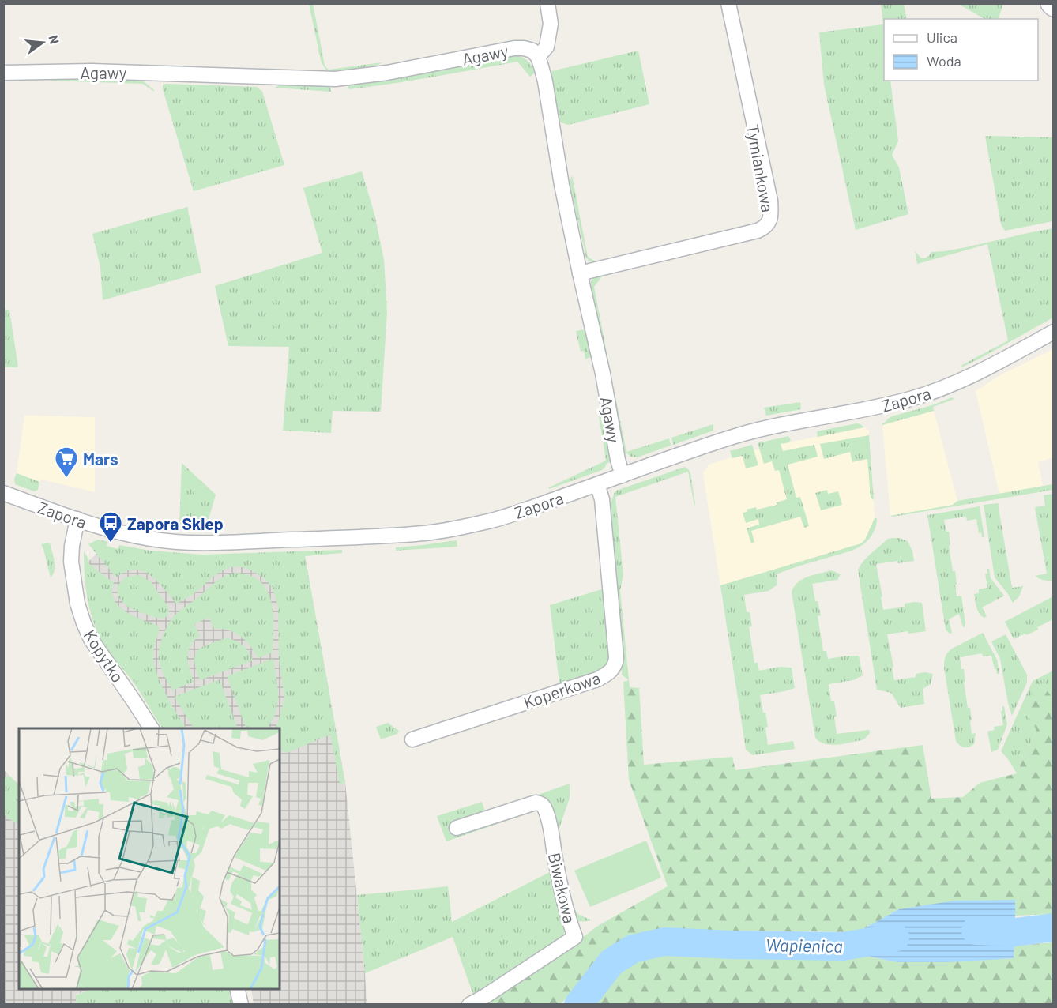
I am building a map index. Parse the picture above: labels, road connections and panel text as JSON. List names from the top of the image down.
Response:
{
  "streets": {
    "street": [
      "Agawy",
      "Tymiankowa",
      "Zapora",
      "Kopytko",
      "Koperkowa",
      "Biwakowa"
    ]
  },
  "crossings": [
    ["Agawy", "Tymiankowa"],
    ["Agawy", "Zapora"],
    ["Zapora", "Kopytko"],
    ["Zapora", "Koperkowa"]
  ],
  "water": ["Wapienica"],
  "places": {
    "supermarket": ["Mars"],
    "bus stop": ["Zapora Sklep"]
  },
  "legend": ["Ulica", "Woda"],
  "north": "right"
}
